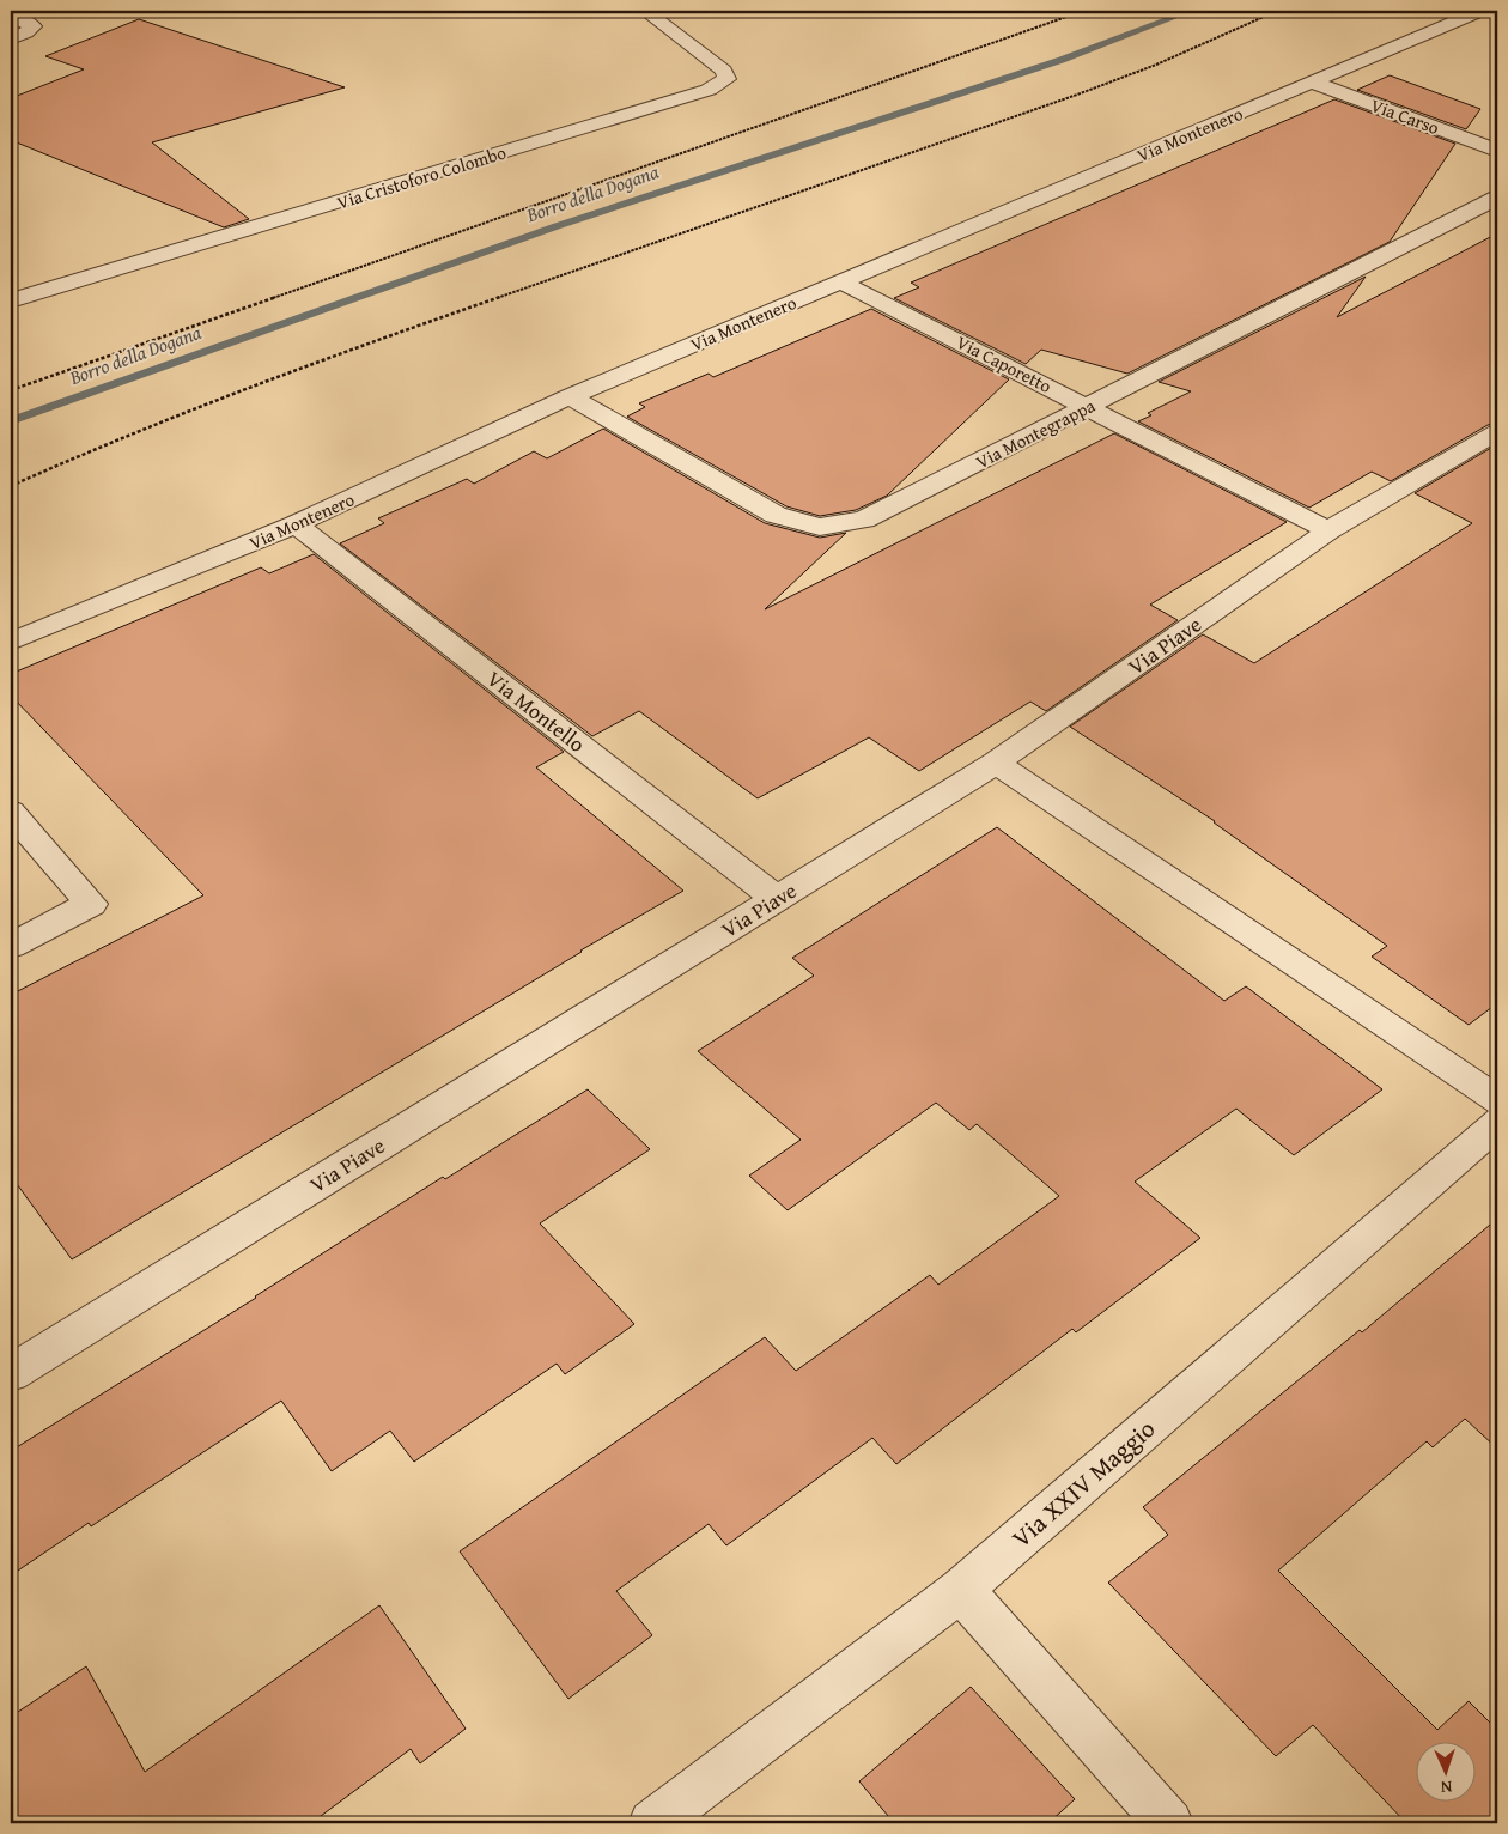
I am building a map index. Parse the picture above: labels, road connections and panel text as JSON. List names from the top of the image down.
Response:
{
  "streets": {
    "street": [
      "Via Carso",
      "Via Montenero",
      "Via Cristoforo Colombo",
      "Via Caporetto",
      "Via Montegrappa",
      "Via Piave",
      "Via Montello",
      "Via XXIV Maggio"
    ]
  },
  "crossings": [
    ["Via Carso", "Via Montenero"],
    ["Via Montenero", "Via Caporetto"],
    ["Via Montenero", "Via Montegrappa"],
    ["Via Montenero", "Via Montello"],
    ["Via Caporetto", "Via Montegrappa"],
    ["Via Caporetto", "Via Piave"],
    ["Via Piave", "Via Montello"]
  ],
  "water": ["Borro della Dogana"],
  "north": "bottom"
}
